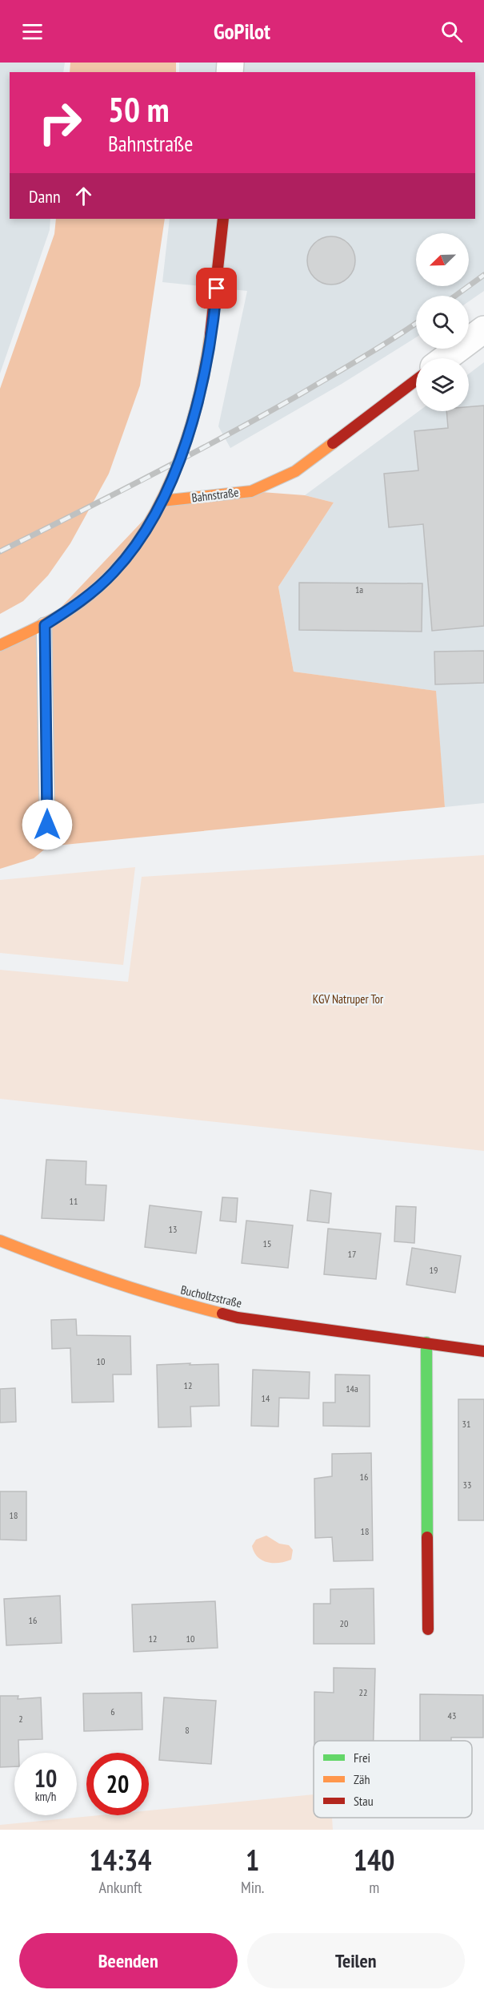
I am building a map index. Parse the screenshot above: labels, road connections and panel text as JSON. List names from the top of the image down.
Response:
{
  "streets": {
    "street": ["Bahnstraße", "Bucholtzstraße"]
  },
  "parks": ["KGV Natruper Tor"],
  "house_numbers": [
    "1a",
    "11",
    "13",
    "15",
    "17",
    "19",
    "10",
    "12",
    "14a",
    "14",
    "31",
    "16",
    "33",
    "18",
    "18",
    "16",
    "20",
    "12",
    "10",
    "22",
    "6",
    "43",
    "2",
    "8"
  ],
  "legend": ["Frei", "Zäh", "Stau"],
  "north": "bottom left",
  "page": {
    "header": "GoPilot",
    "turn": ["50 m", "Bahnstraße"],
    "then": "Dann",
    "speed": "10 km/h",
    "limit": "20",
    "eta": [
      "14:34",
      "Ankunft",
      "1",
      "Min.",
      "140",
      "m"
    ],
    "buttons": ["Beenden", "Teilen"]
  }
}
